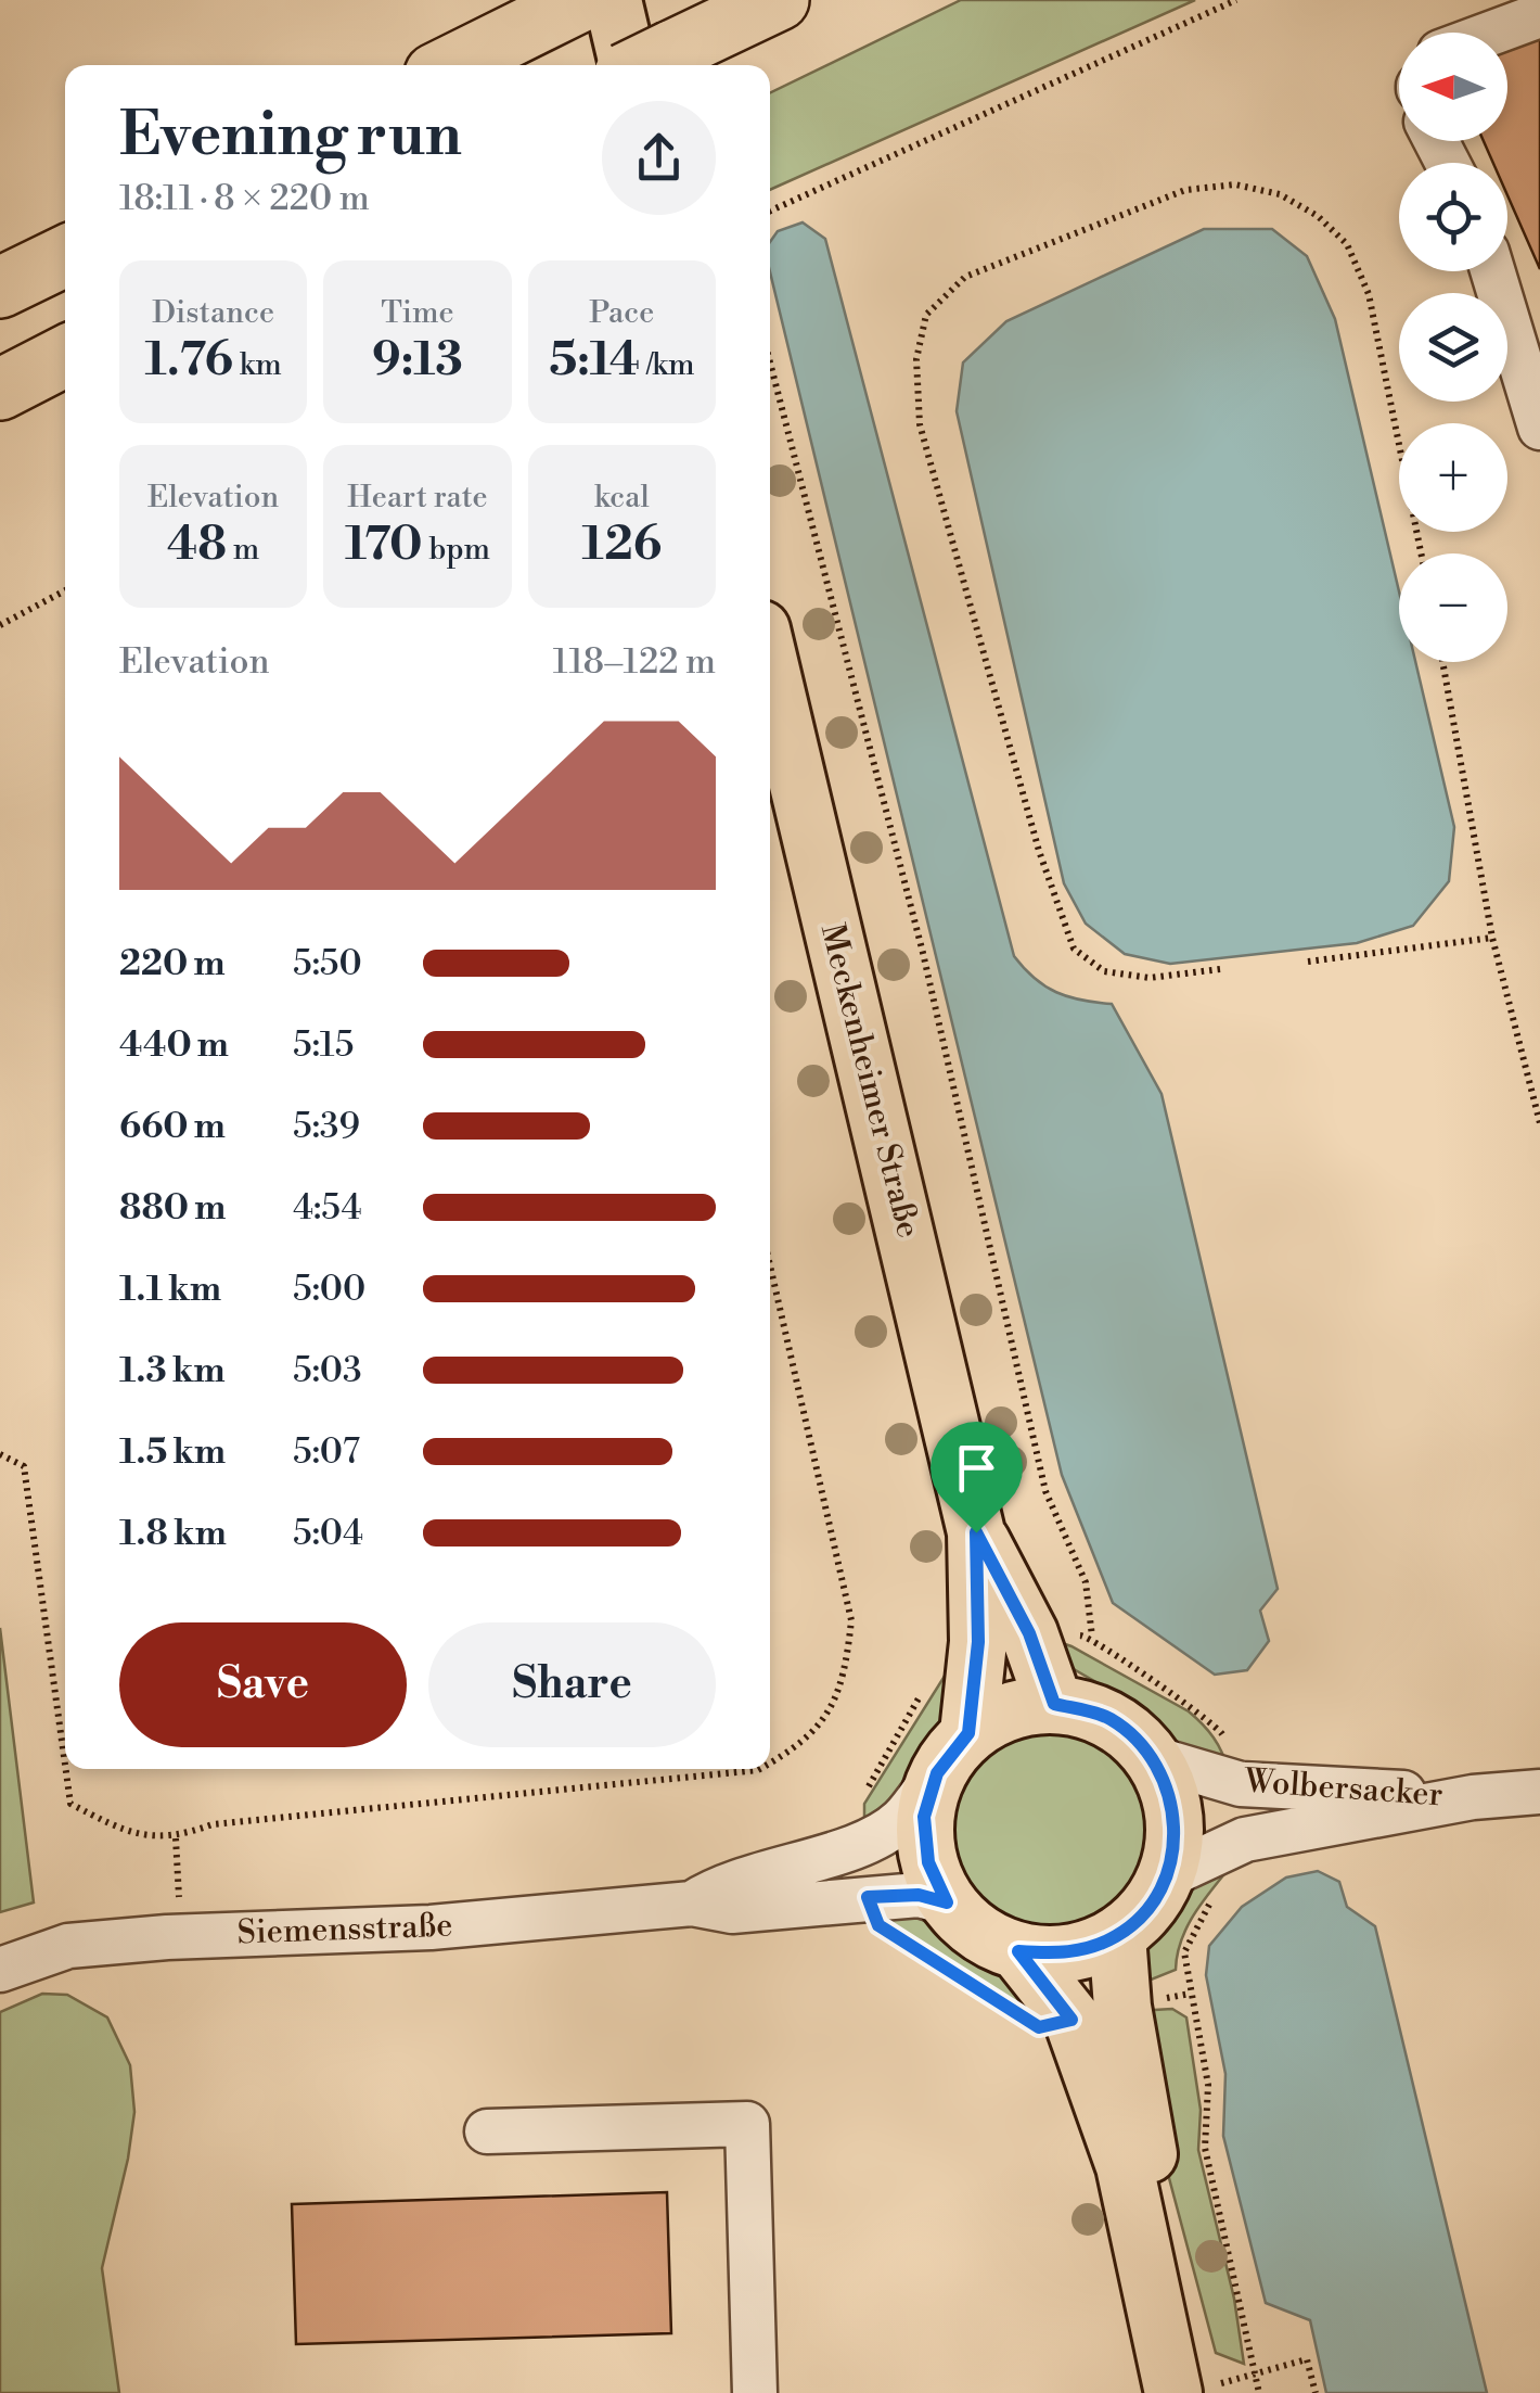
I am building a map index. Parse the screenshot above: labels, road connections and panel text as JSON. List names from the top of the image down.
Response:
{
  "streets": {
    "main road": ["Meckenheimer Straße"],
    "street": ["Wolbersacker", "Siemensstraße"]
  },
  "crossings": [
    ["Meckenheimer Straße", "Wolbersacker"]
  ],
  "north": "left",
  "page": {
    "map_buttons": ["+", "−"],
    "heading": ["Evening run", "18:11 · 8 × 220 m"],
    "stats": [
      ["Distance", "1.76 km"],
      ["Time", "9:13"],
      ["Pace", "5:14 /km"],
      ["Elevation", "48 m"],
      ["Heart rate", "170 bpm"],
      ["kcal", "126"]
    ],
    "chart": ["Elevation", "118–122 m"],
    "list": [
      {
        "name": "220 m",
        "note": "5:50"
      },
      {
        "name": "440 m",
        "note": "5:15"
      },
      {
        "name": "660 m",
        "note": "5:39"
      },
      {
        "name": "880 m",
        "note": "4:54"
      },
      {
        "name": "1.1 km",
        "note": "5:00"
      },
      {
        "name": "1.3 km",
        "note": "5:03"
      },
      {
        "name": "1.5 km",
        "note": "5:07"
      },
      {
        "name": "1.8 km",
        "note": "5:04"
      }
    ],
    "buttons": ["Save", "Share"]
  }
}
